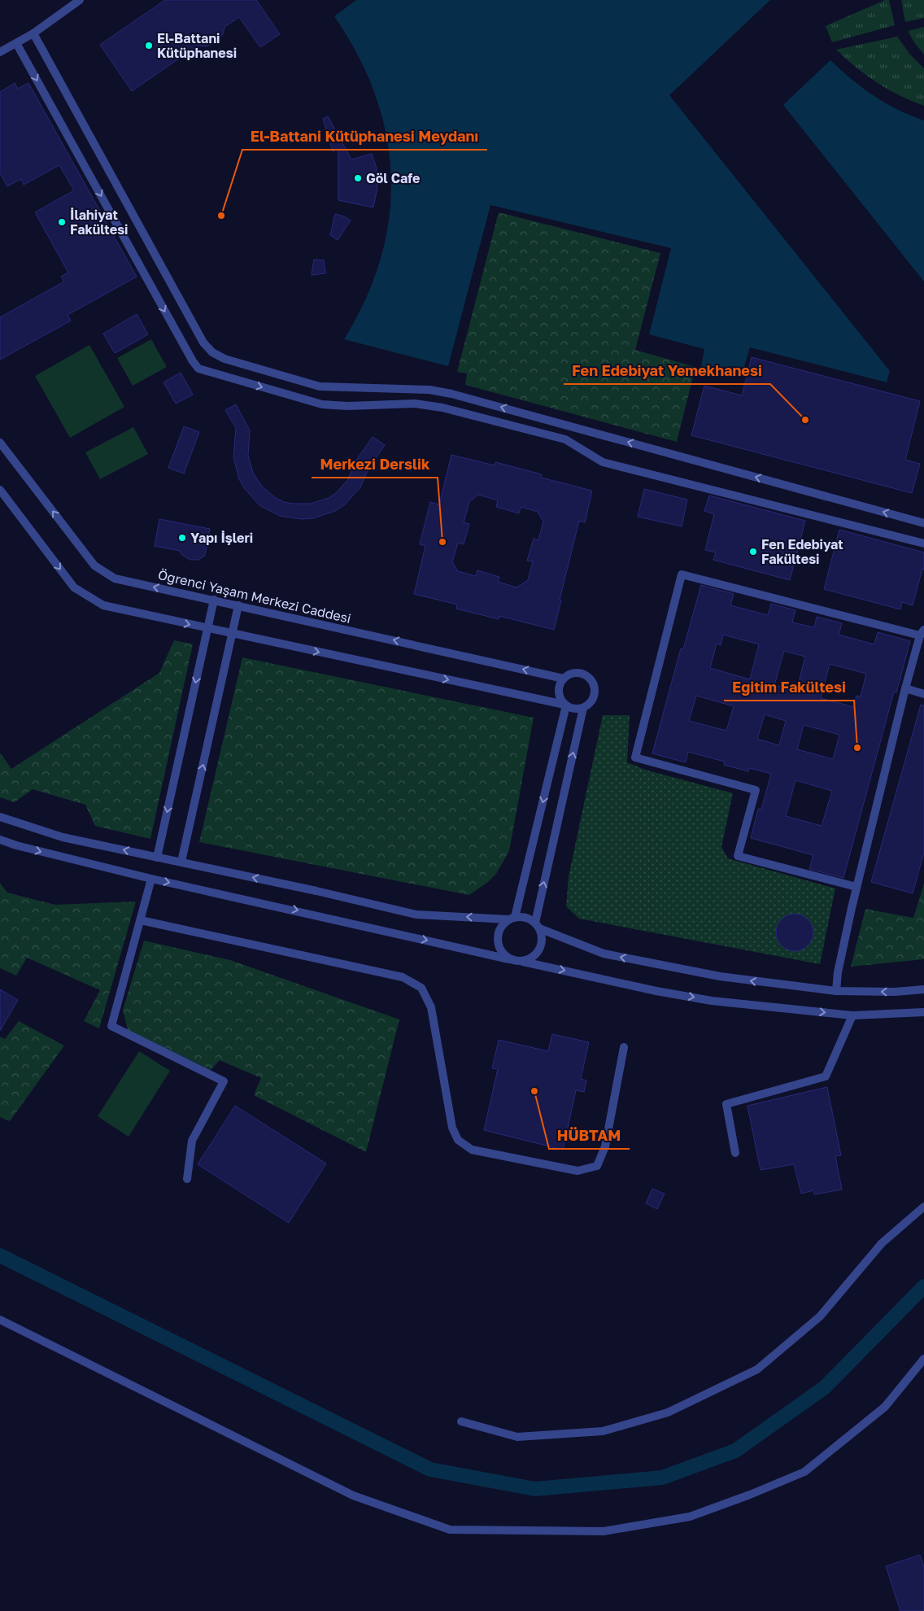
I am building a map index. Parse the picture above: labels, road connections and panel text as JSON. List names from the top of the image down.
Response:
{
  "streets": {
    "street": ["Öğrenci Yaşam Merkezi Caddesi"]
  },
  "places": [
    "El-Battani Kütüphanesi",
    "Göl Cafe",
    "El-Battani Kütüphanesi Meydanı",
    "İlahiyat Fakültesi",
    "Fen Edebiyat Yemekhanesi",
    "Yapı İşleri",
    "Merkezi Derslik",
    "Fen Edebiyat Fakültesi",
    "Eğitim Fakültesi",
    "HÜBTAM"
  ]
}
